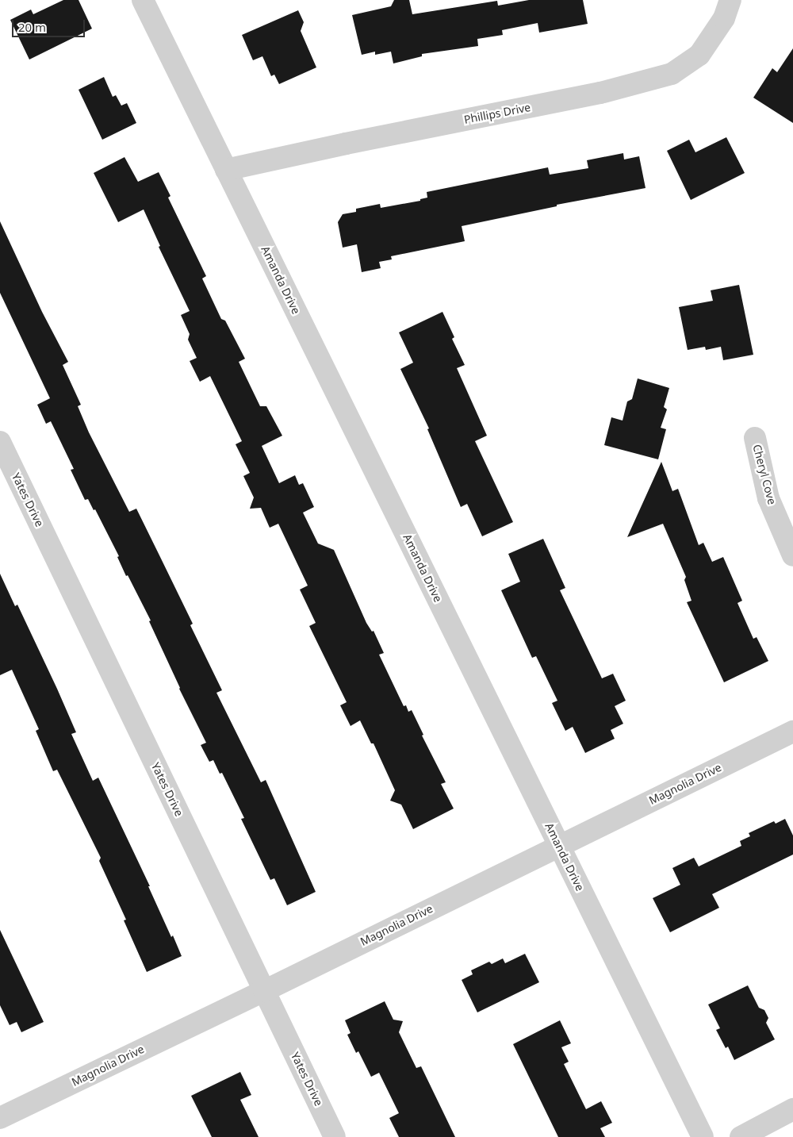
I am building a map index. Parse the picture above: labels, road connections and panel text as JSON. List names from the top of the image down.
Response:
{
  "streets": {
    "street": [
      "Phillips Drive",
      "Amanda Drive",
      "Cheryl Cove",
      "Yates Drive",
      "Magnolia Drive"
    ]
  },
  "crossings": [
    ["Phillips Drive", "Amanda Drive"],
    ["Amanda Drive", "Magnolia Drive"],
    ["Yates Drive", "Magnolia Drive"]
  ],
  "scale_bar": "20 m"
}
